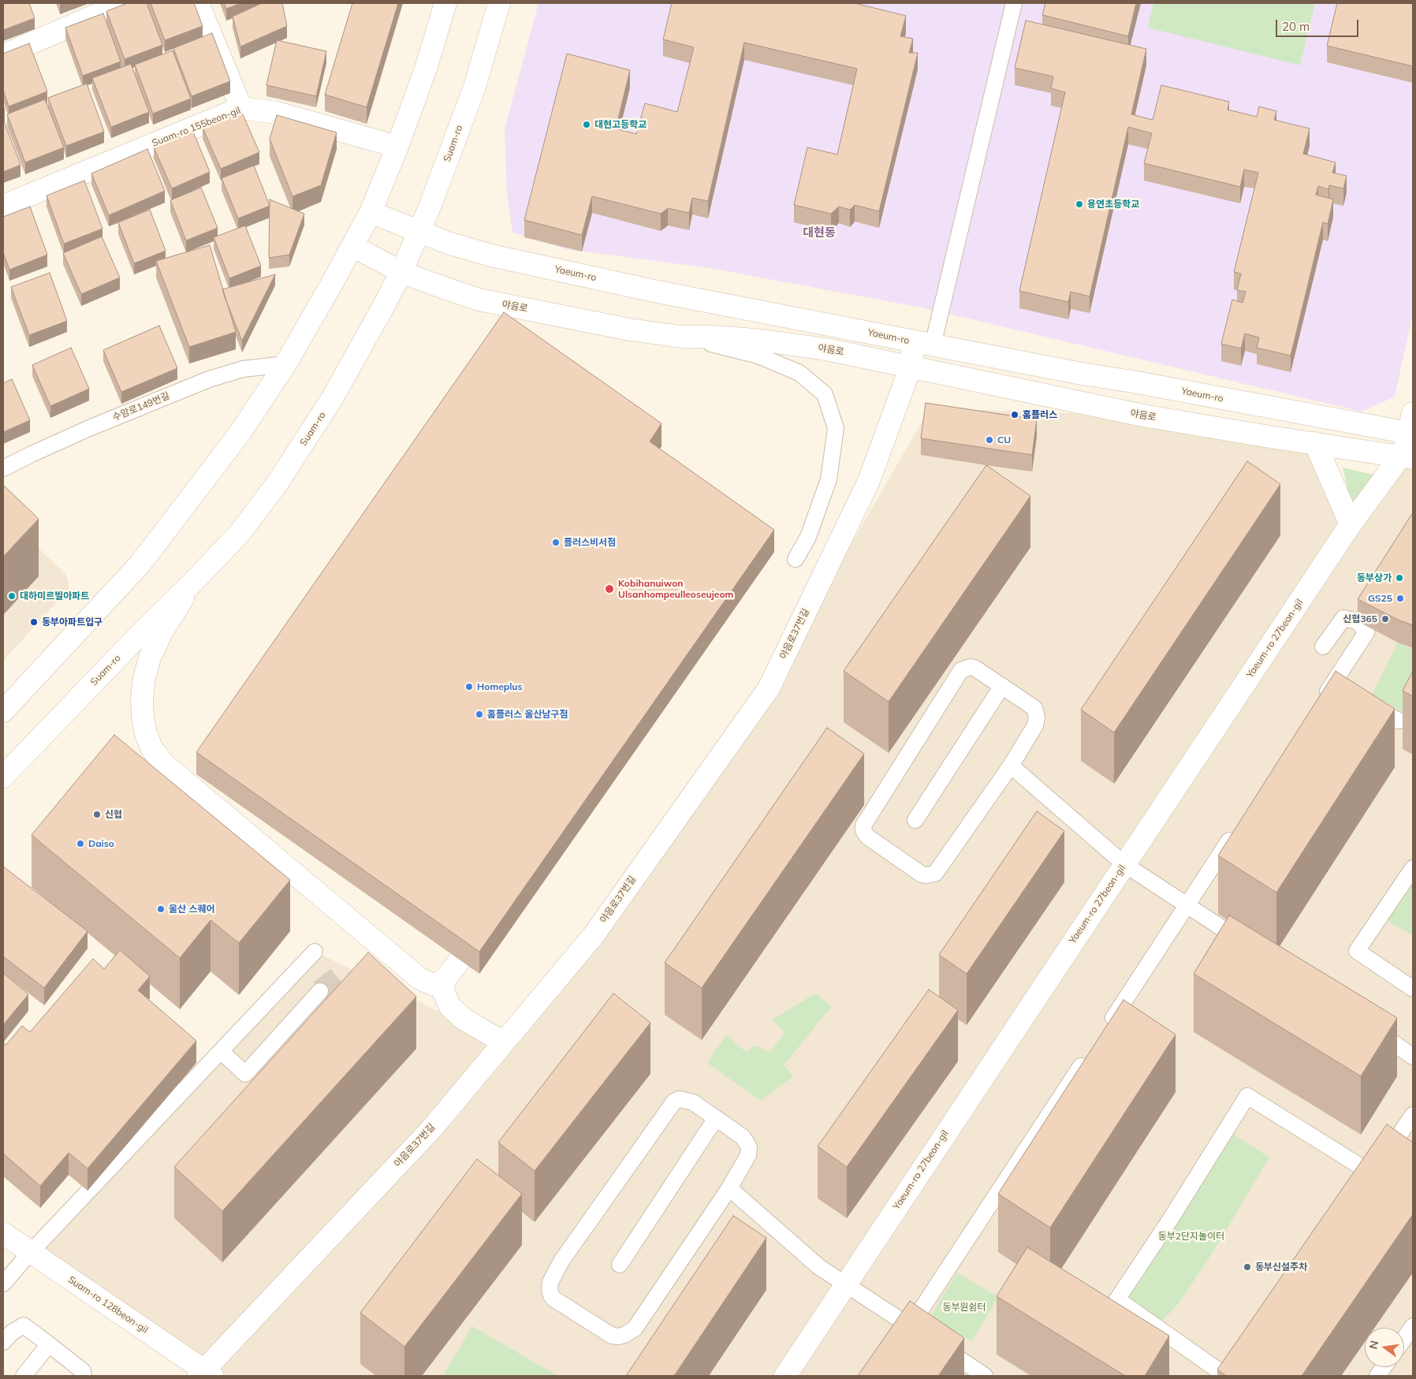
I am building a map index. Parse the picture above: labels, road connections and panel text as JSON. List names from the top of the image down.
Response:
{
  "streets": {
    "street": [
      "Suam-ro 155beon-gil",
      "Suam-ro",
      "Yaeum-ro",
      "야음로",
      "야음로37번길",
      "Yaeum-ro 27beon-gil",
      "Suam-ro 128beon-gil"
    ],
    "lane": ["수암로149번길"]
  },
  "crossings": [
    ["Suam-ro", "Yaeum-ro"],
    ["Suam-ro", "야음로"],
    ["Yaeum-ro", "야음로37번길"],
    ["Yaeum-ro", "Yaeum-ro 27beon-gil"],
    ["야음로", "야음로37번길"],
    ["야음로", "Yaeum-ro 27beon-gil"],
    ["야음로37번길", "Suam-ro 128beon-gil"]
  ],
  "districts": ["대현동"],
  "parks": ["동부2단지놀이터", "동부원쉼터"],
  "places": [
    "대현고등학교",
    "용연초등학교",
    "홈플러스",
    "CU",
    "플러스비서점",
    "동부상가",
    "Kobihanuiwon Ulsanhompeulleoseujeom",
    "대하미르빌아파트",
    "GS25",
    "신협365",
    "동부아파트입구",
    "Homeplus",
    "홈플러스 울산남구점",
    "신협",
    "Daiso",
    "울산 스퀘어",
    "동부신설주차"
  ],
  "scale_bar": "20 m",
  "north": "left"
}
